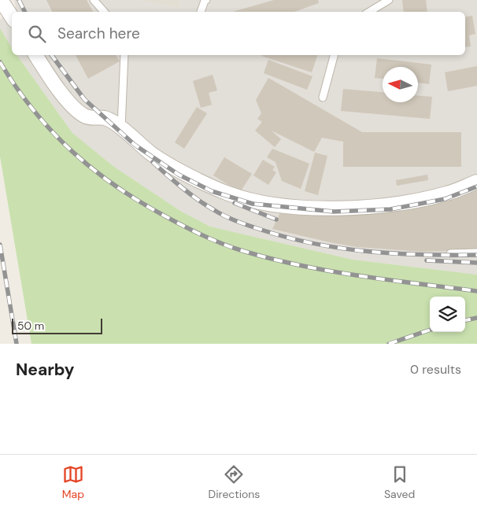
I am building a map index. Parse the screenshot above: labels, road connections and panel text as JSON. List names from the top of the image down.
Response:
{
  "scale_bar": "50 m",
  "north": "left",
  "page": {
    "search": "Search here",
    "scale": "50 m",
    "heading": ["Nearby", "0 results"],
    "nav": ["Map", "Directions", "Saved"]
  }
}
